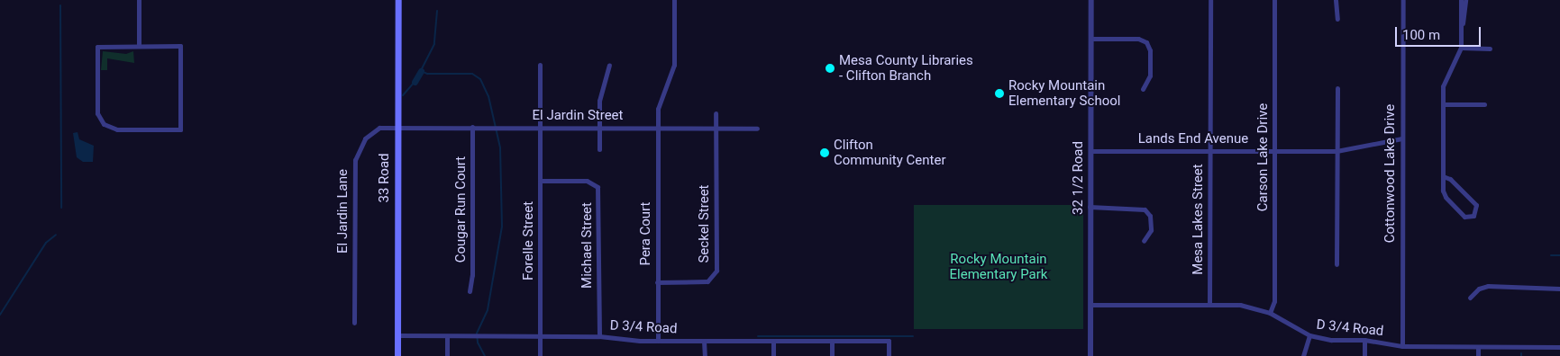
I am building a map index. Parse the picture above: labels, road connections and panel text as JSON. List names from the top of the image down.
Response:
{
  "streets": {
    "main road": ["33 Road"],
    "street": [
      "El Jardin Street",
      "Lands End Avenue",
      "Carson Lake Drive",
      "Cottonwood Lake Drive",
      "32 1/2 Road",
      "Cougar Run Court",
      "El Jardin Lane",
      "Mesa Lakes Street",
      "Seckel Street",
      "Pera Court",
      "Forelle Street",
      "Michael Street",
      "D 3/4 Road"
    ]
  },
  "crossings": [
    ["El Jardin Street", "33 Road"],
    ["El Jardin Street", "Cougar Run Court"],
    ["El Jardin Street", "El Jardin Lane"],
    ["El Jardin Street", "Seckel Street"],
    ["El Jardin Street", "Pera Court"],
    ["El Jardin Street", "Forelle Street"],
    ["Lands End Avenue", "Carson Lake Drive"],
    ["Lands End Avenue", "Cottonwood Lake Drive"],
    ["Lands End Avenue", "32 1/2 Road"],
    ["Lands End Avenue", "Mesa Lakes Street"],
    ["Carson Lake Drive", "D 3/4 Road"],
    ["Cottonwood Lake Drive", "D 3/4 Road"],
    ["33 Road", "El Jardin Lane"],
    ["33 Road", "D 3/4 Road"],
    ["32 1/2 Road", "D 3/4 Road"],
    ["Mesa Lakes Street", "D 3/4 Road"],
    ["Seckel Street", "Pera Court"],
    ["Pera Court", "D 3/4 Road"],
    ["Forelle Street", "Michael Street"],
    ["Forelle Street", "D 3/4 Road"],
    ["Michael Street", "D 3/4 Road"]
  ],
  "parks": ["Rocky Mountain Elementary Park"],
  "places": ["Mesa County Libraries - Clifton Branch", "Rocky Mountain Elementary School", "Clifton Community Center"],
  "scale_bar": "100 m"
}
